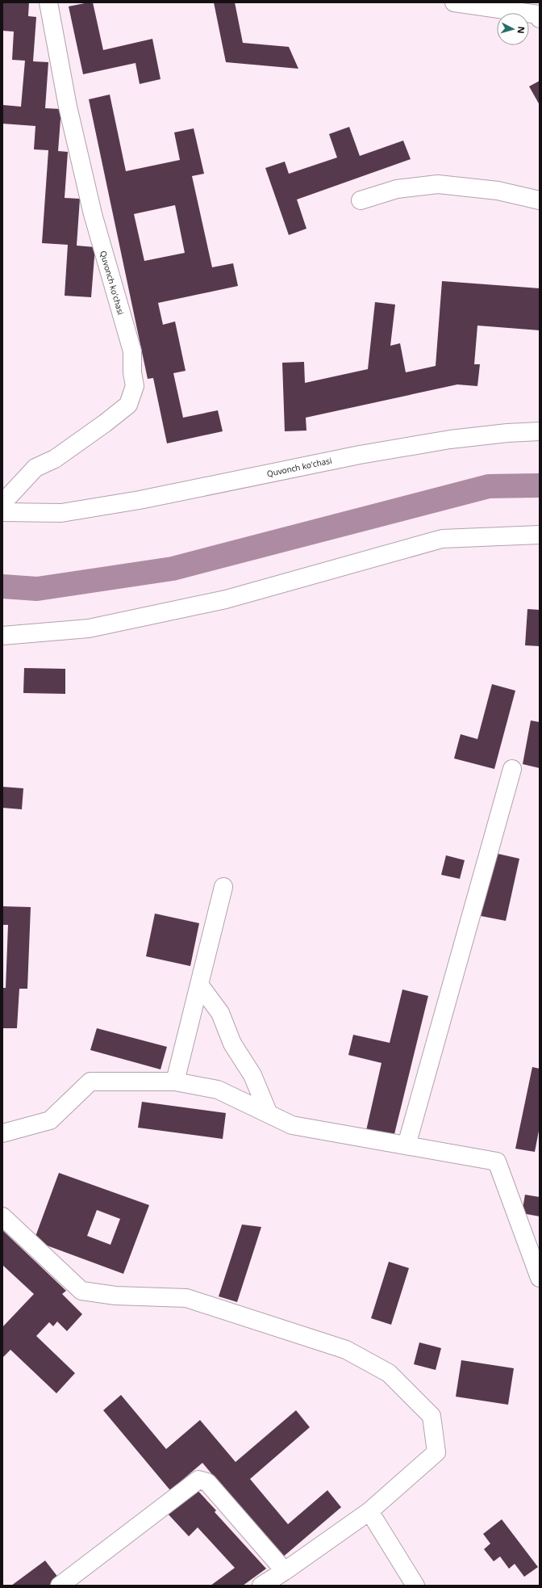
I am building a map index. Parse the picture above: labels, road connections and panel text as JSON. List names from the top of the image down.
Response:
{
  "streets": {
    "street": ["Quvonch koʻchasi"]
  },
  "north": "right"
}
